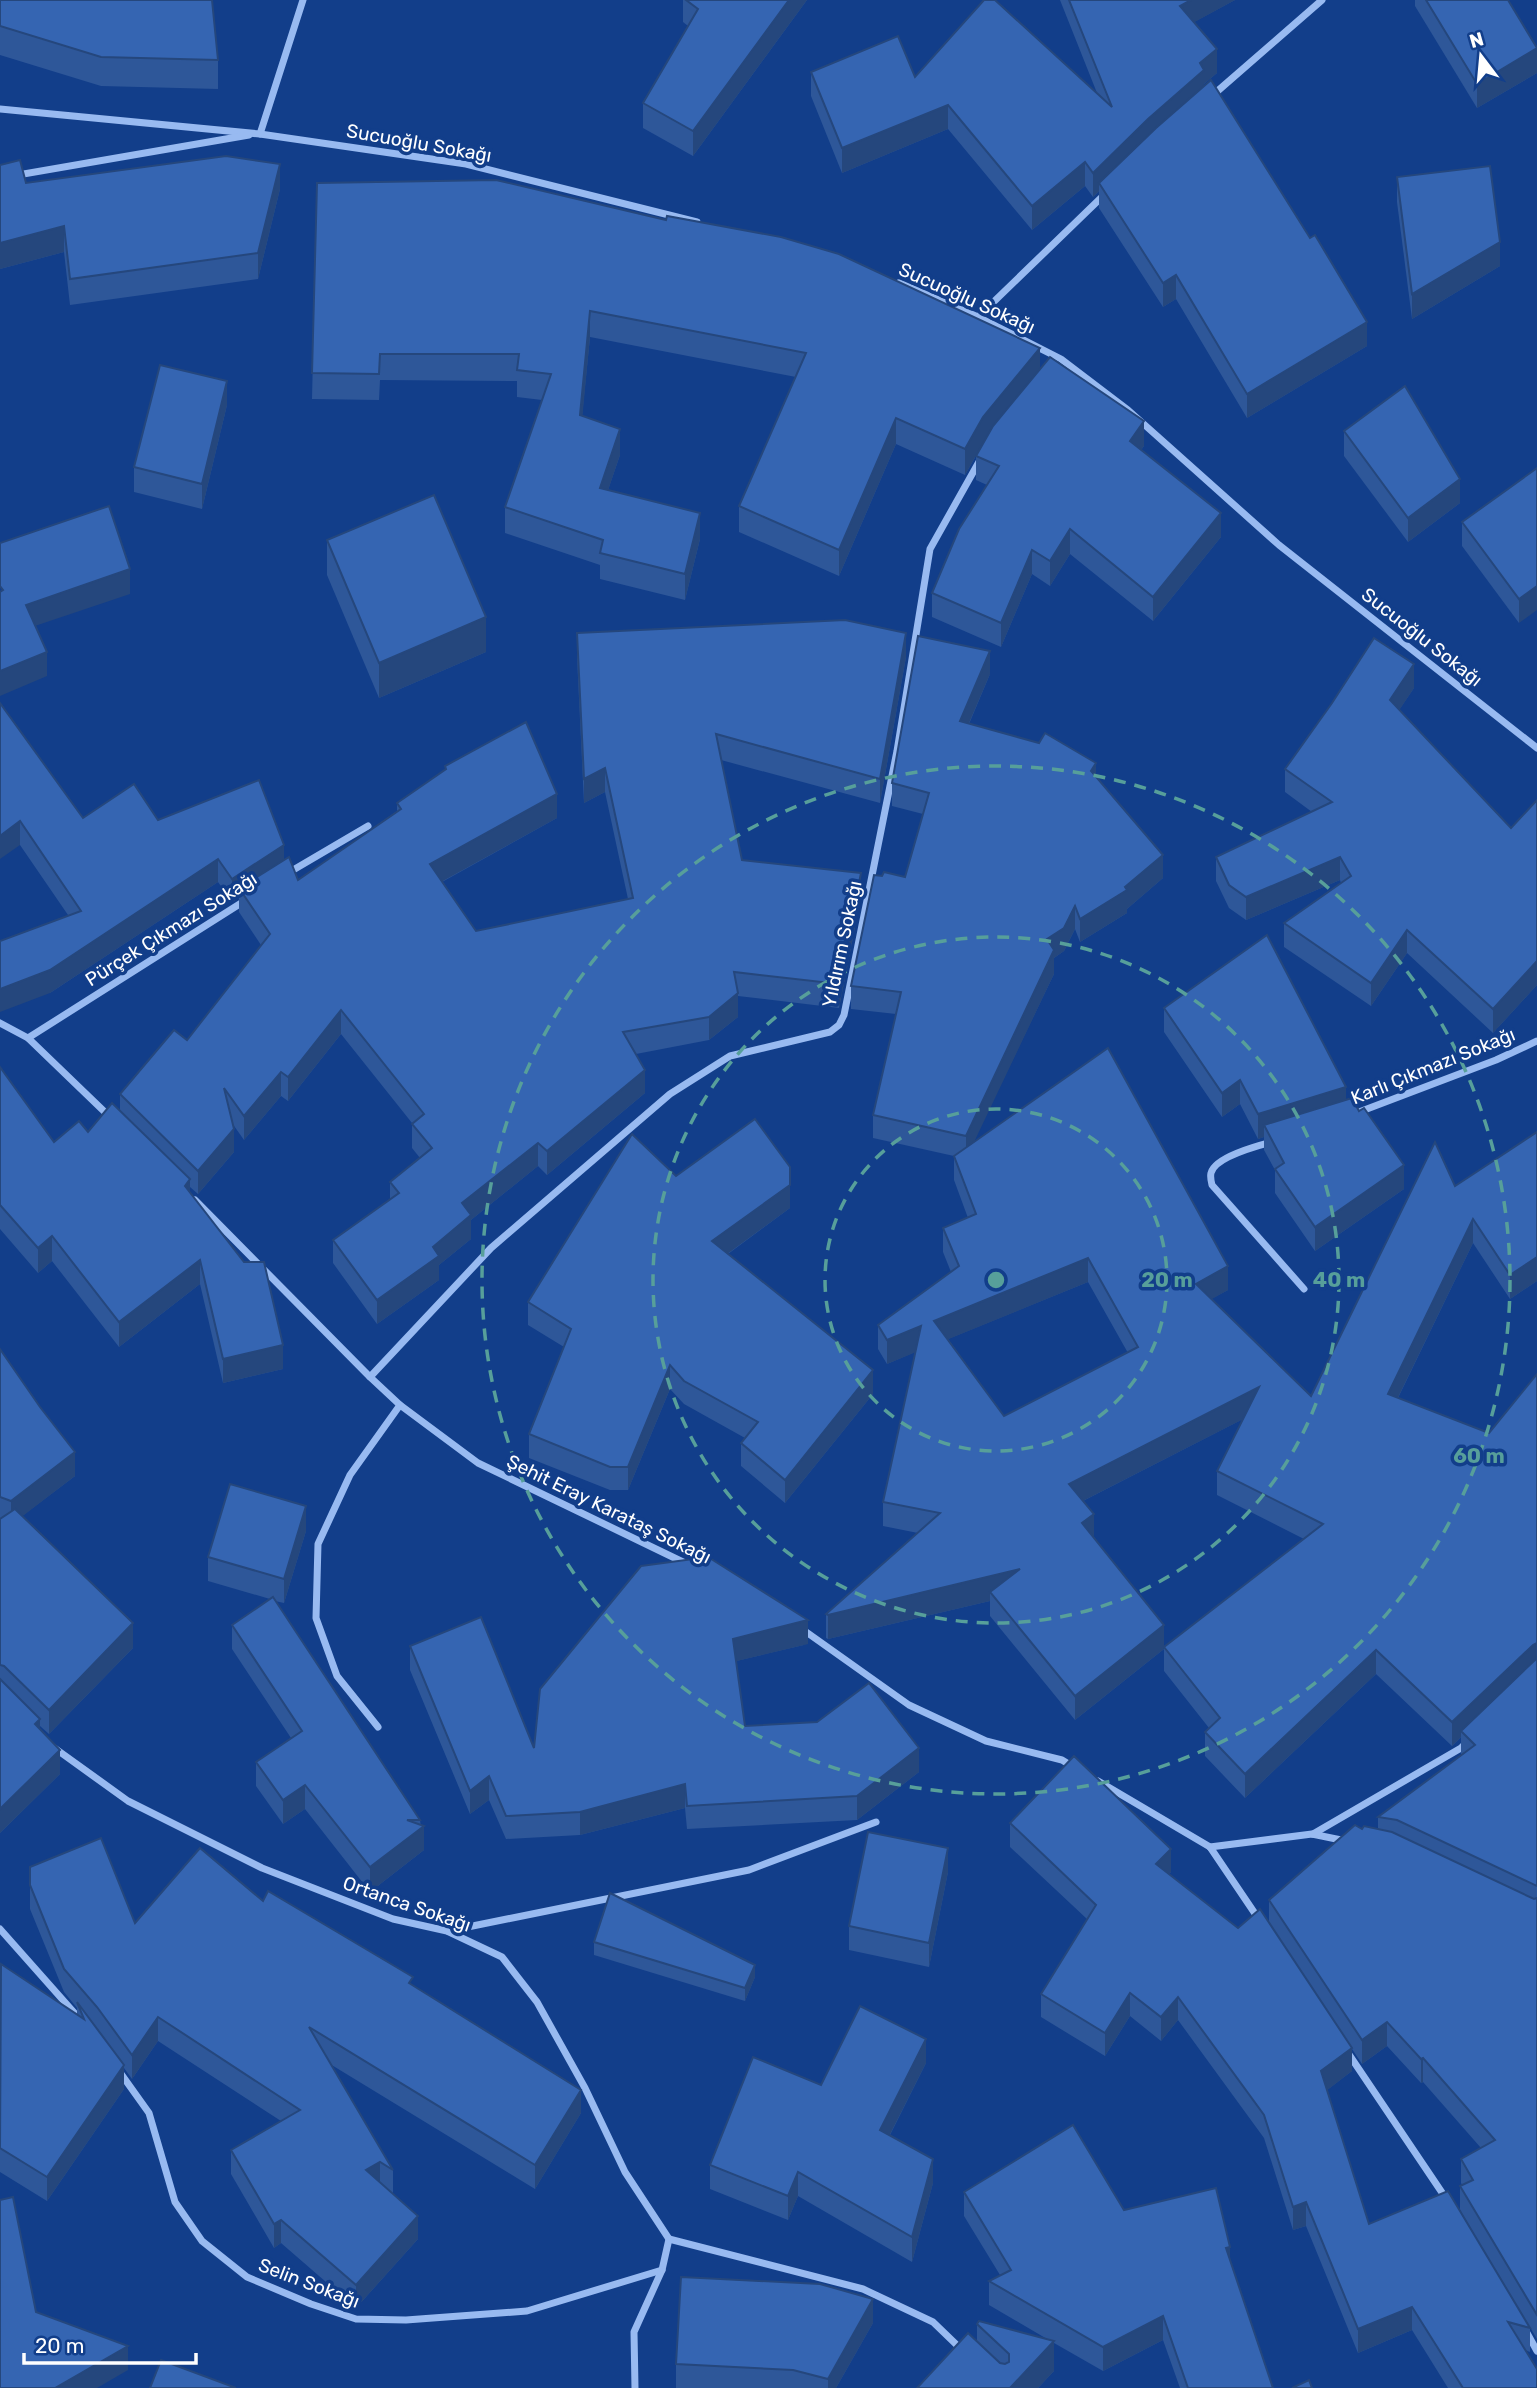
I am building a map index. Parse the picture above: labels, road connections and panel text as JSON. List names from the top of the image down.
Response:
{
  "streets": {
    "street": [
      "Sucuoğlu Sokağı",
      "Pürçek Çıkmazı Sokağı",
      "Yıldırım Sokağı",
      "Karlı Çıkmazı Sokağı",
      "Şehit Eray Karataş Sokağı",
      "Ortanca Sokağı",
      "Selin Sokağı"
    ]
  },
  "crossings": [
    ["Yıldırım Sokağı", "Şehit Eray Karataş Sokağı"]
  ],
  "scale_bar": "20 m",
  "north": "top",
  "rings": ["20 m", "40 m", "60 m"]
}
